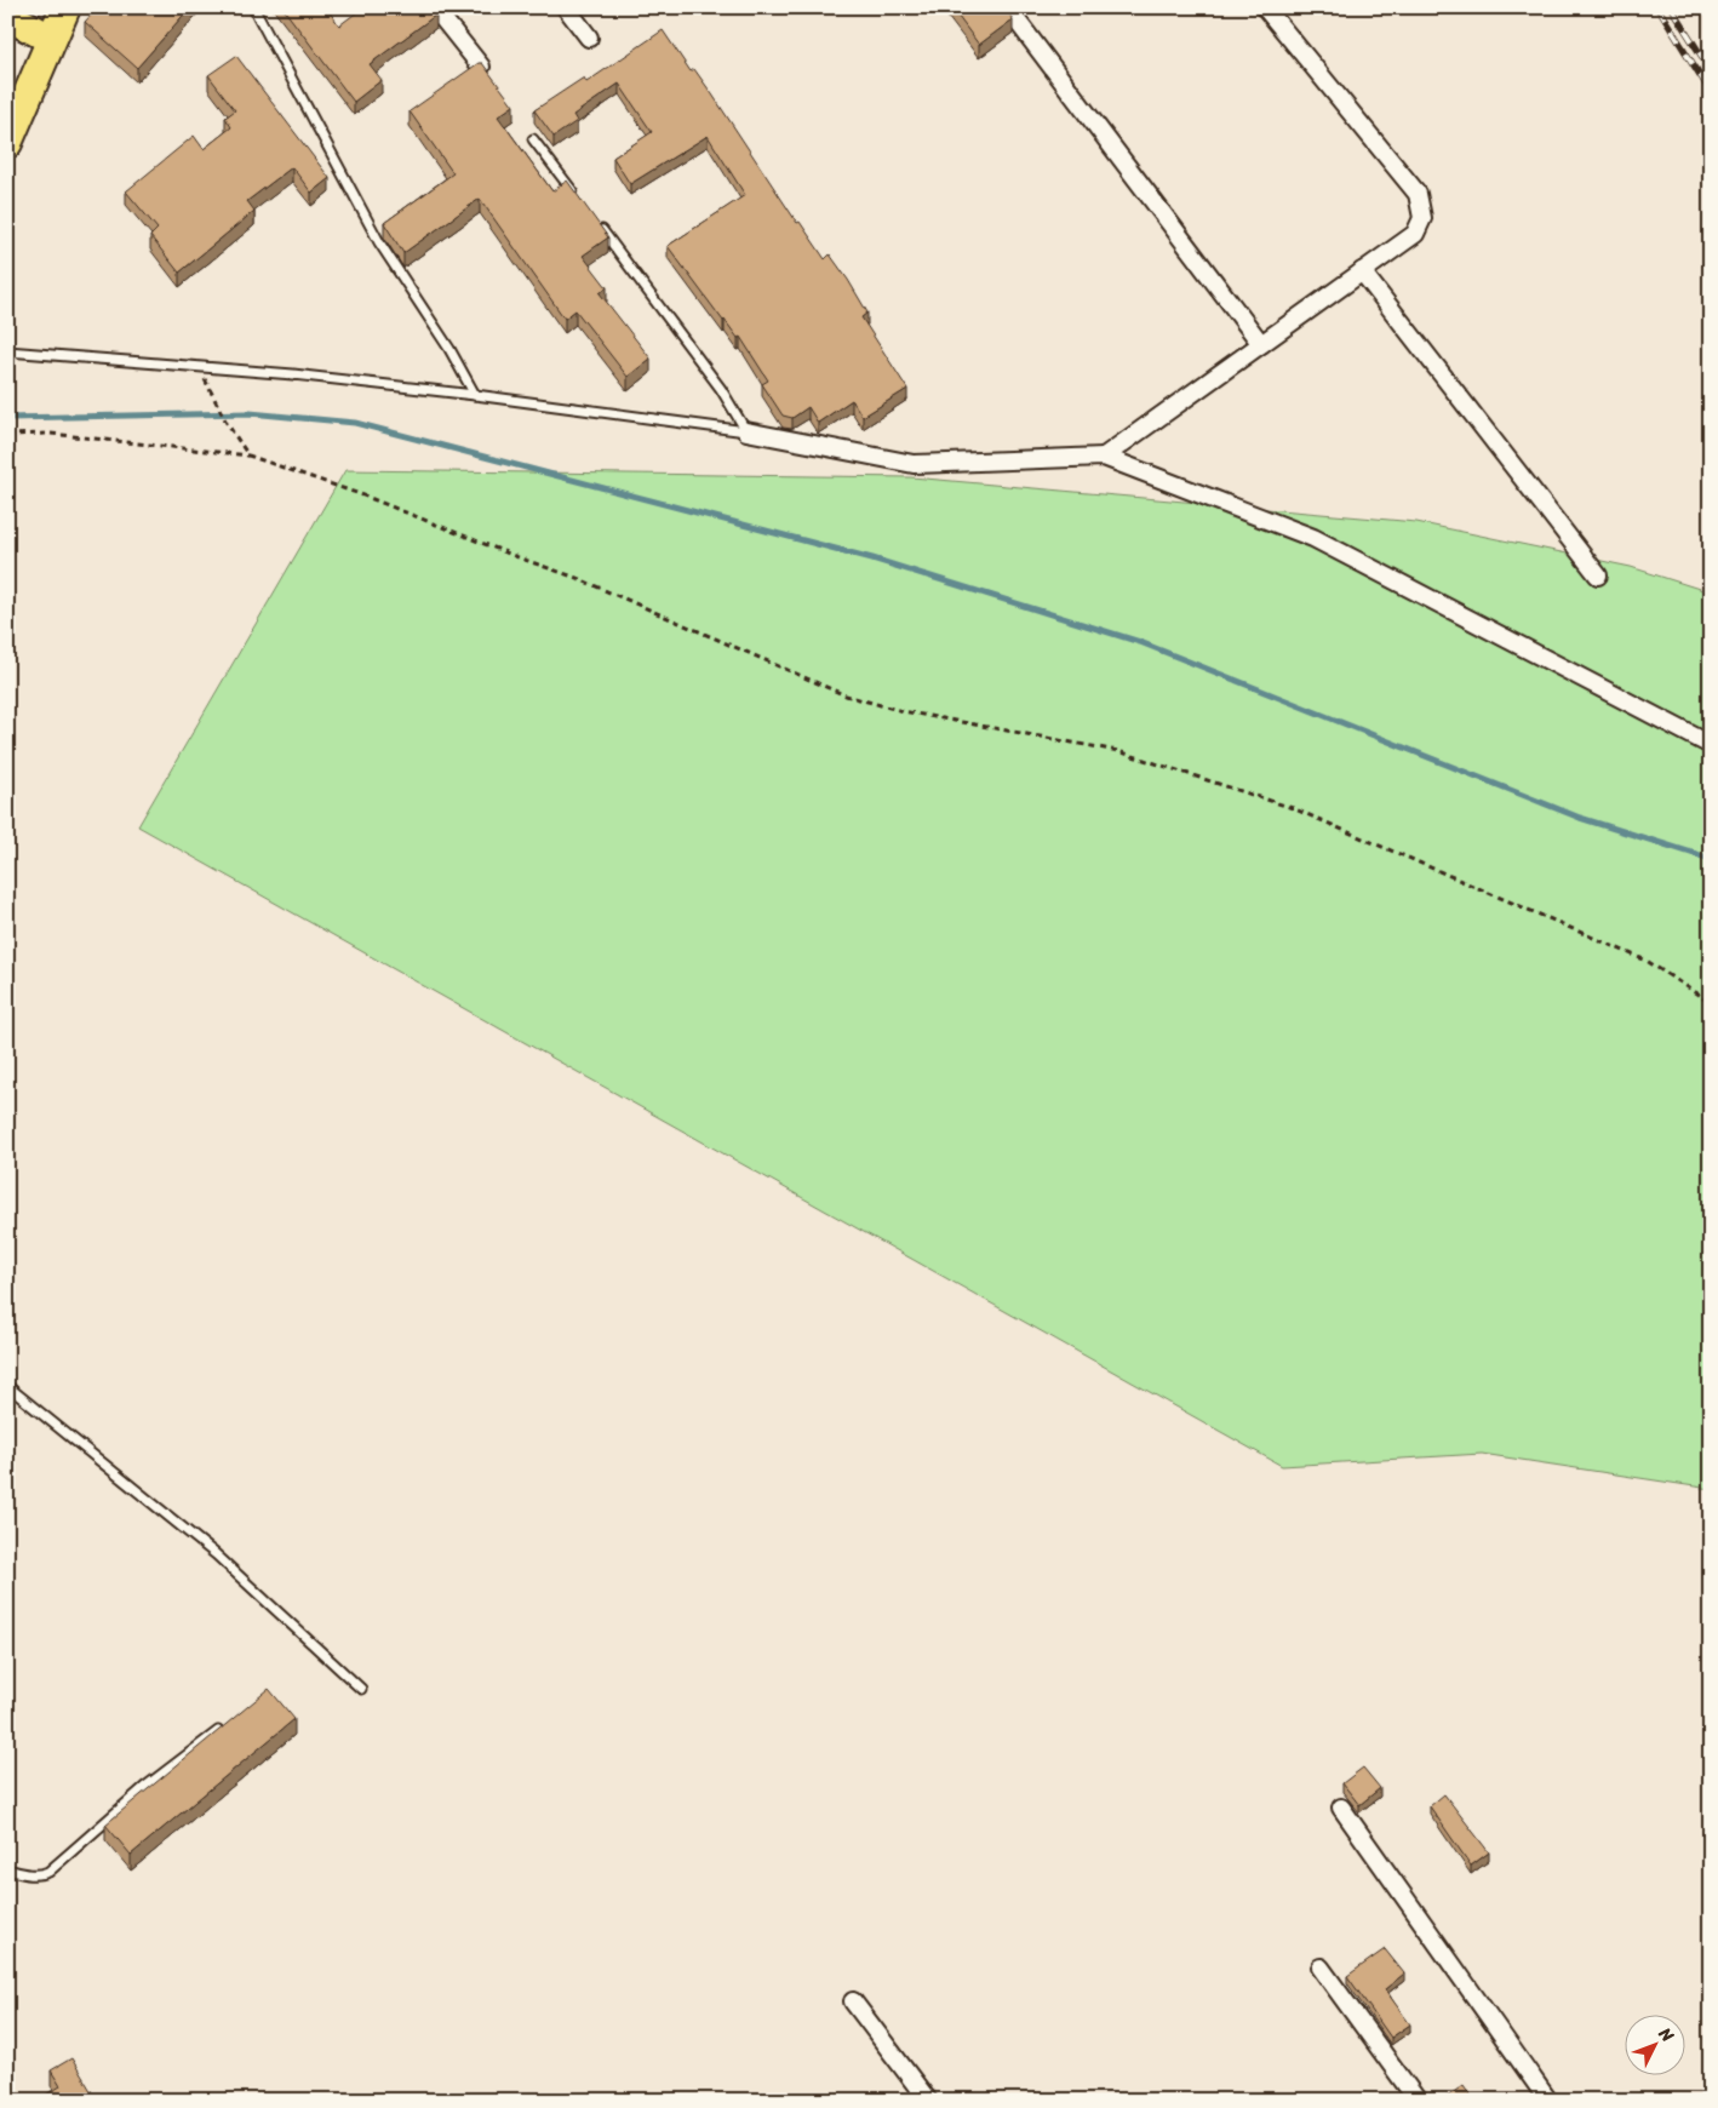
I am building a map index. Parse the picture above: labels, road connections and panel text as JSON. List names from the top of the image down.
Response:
{
  "north": "top right"
}
